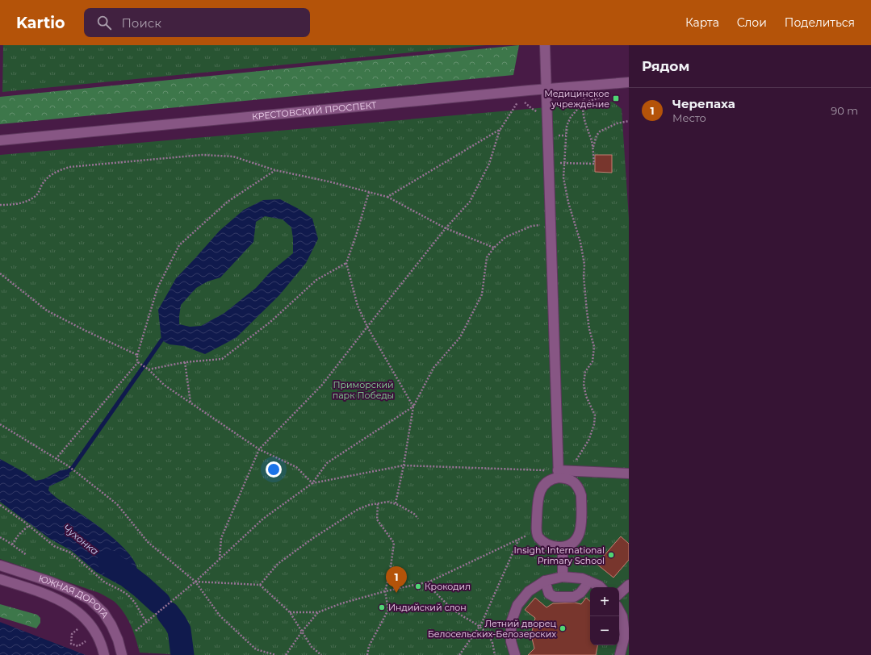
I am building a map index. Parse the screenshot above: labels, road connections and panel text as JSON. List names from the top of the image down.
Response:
{
  "streets": {
    "street": ["КРЕСТОВСКИЙ ПРОСПЕКТ", "ЮЖНАЯ ДОРОГА"]
  },
  "water": ["Чухонка"],
  "parks": ["Приморский парк Победы"],
  "places": {
    "transit": ["Медицинское учреждение"],
    "other": [
      "Insight International Primary School",
      "Крокодил",
      "Индийский слон",
      "Летний дворец Белосельских-Белозерских"
    ]
  },
  "page": {
    "header": "Kartio",
    "search": "Поиск",
    "nav": ["Карта", "Слои", "Поделиться"],
    "heading": "Рядом",
    "list": [
      {
        "mark": "1",
        "name": "Черепаха",
        "note": "Место",
        "value": "90 m"
      }
    ],
    "pins": "1",
    "map_buttons": ["+", "−"]
  }
}
